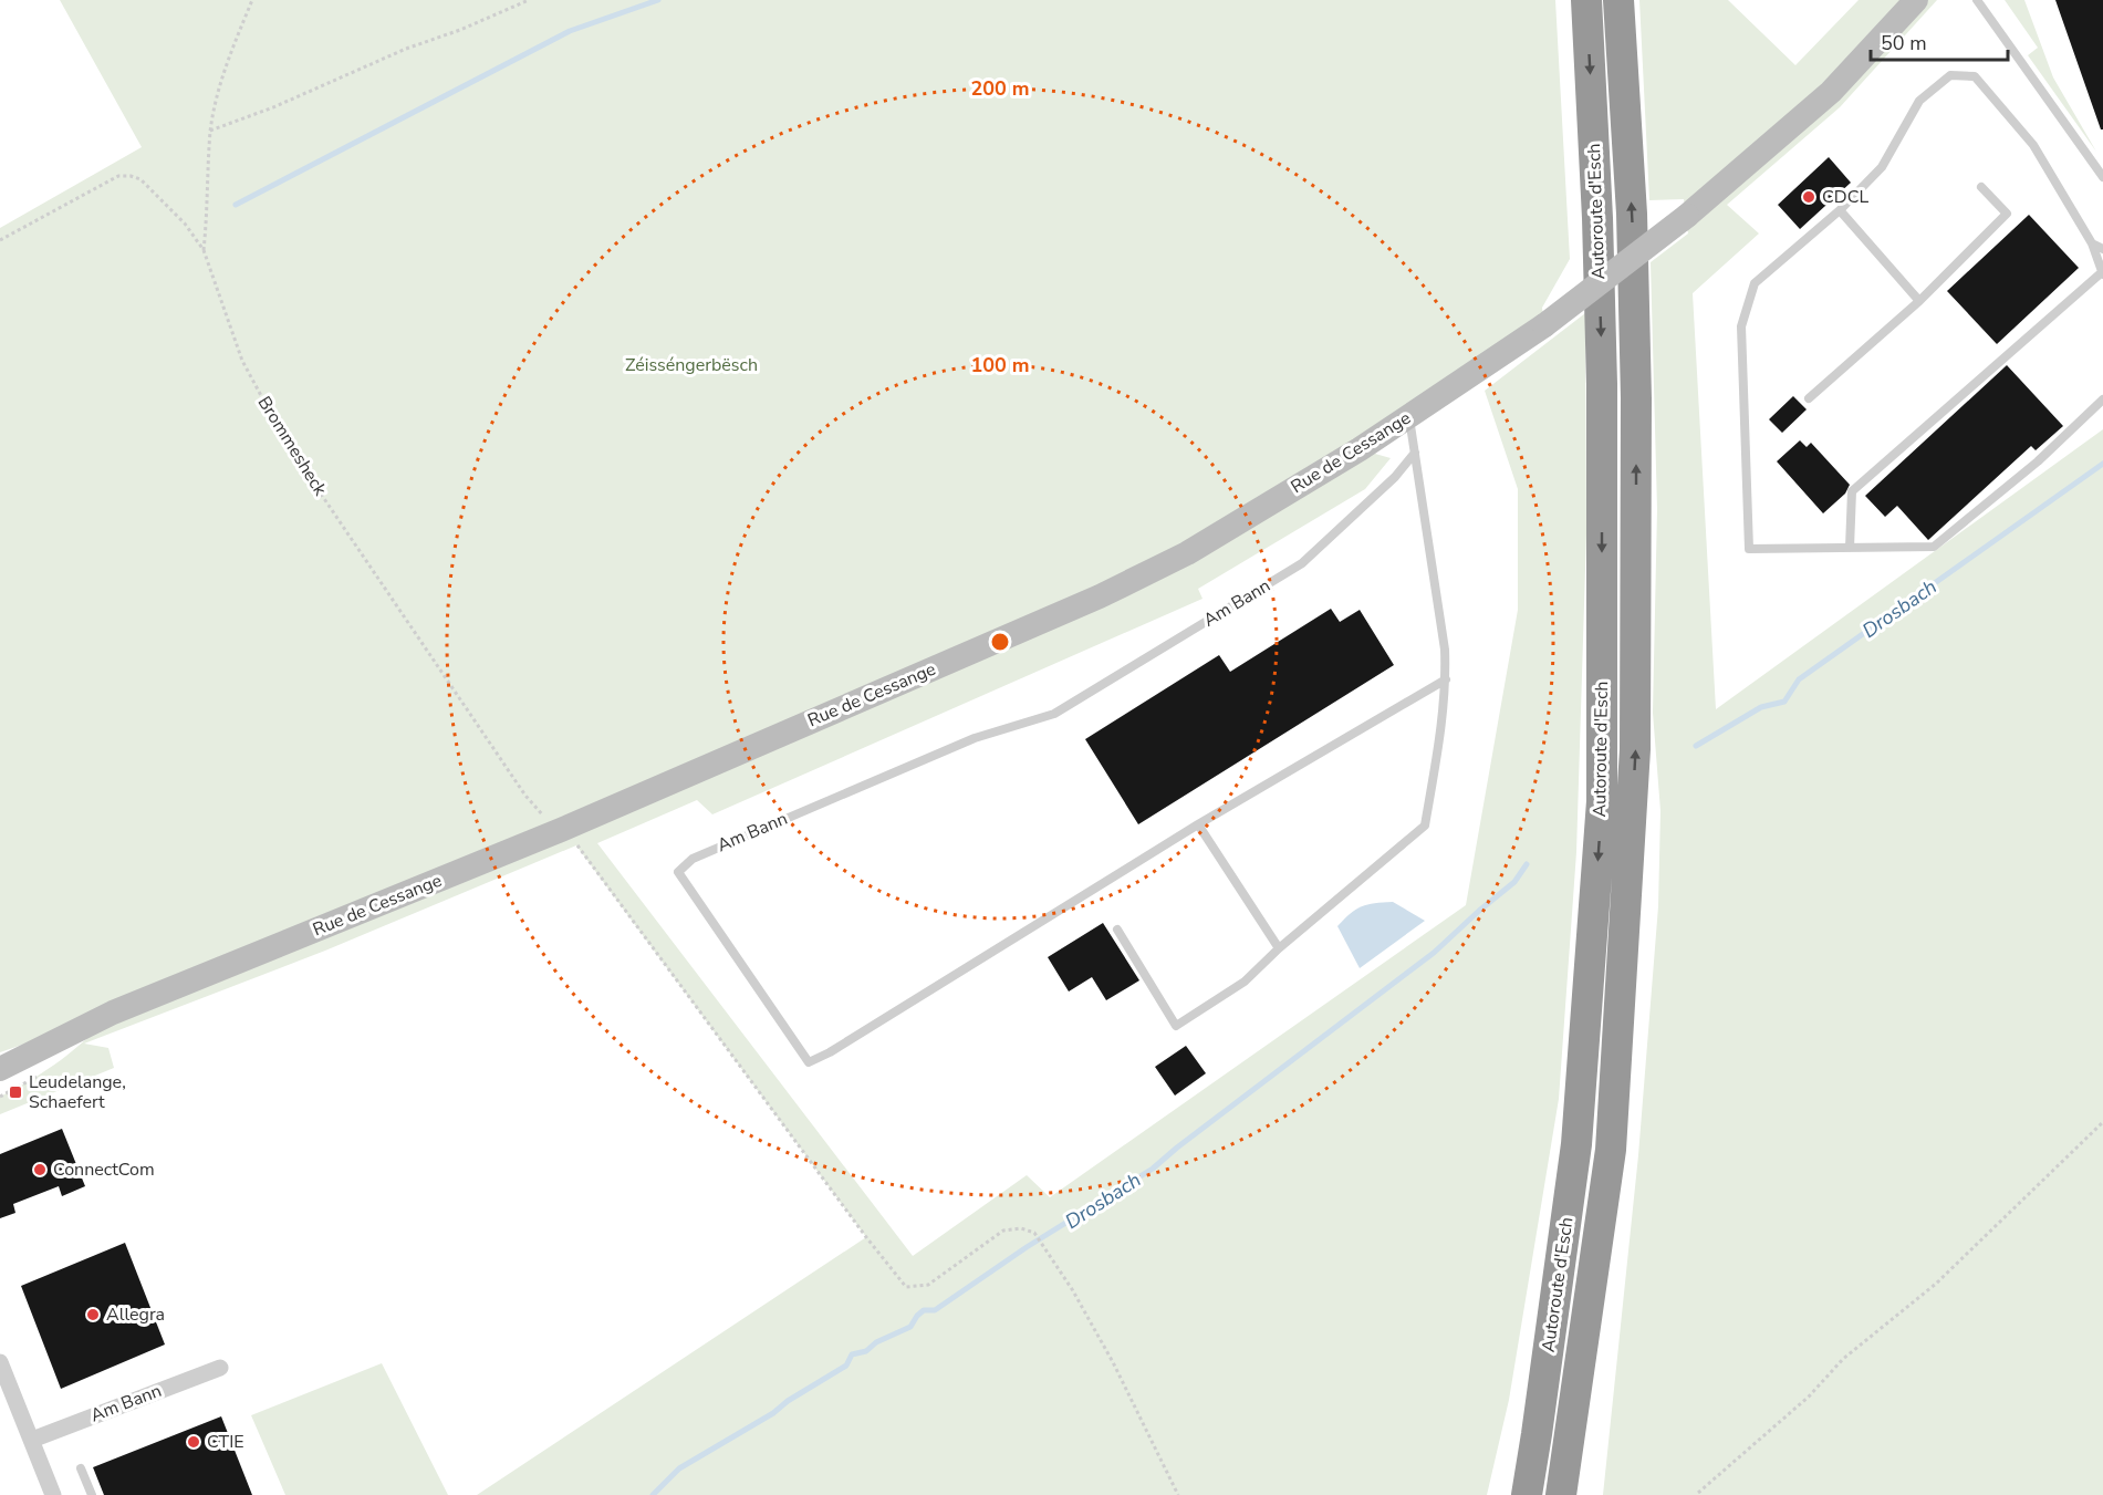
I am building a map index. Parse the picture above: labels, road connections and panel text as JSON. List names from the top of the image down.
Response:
{
  "streets": {
    "highway": ["Autoroute d'Esch"],
    "main road": ["Rue de Cessange"],
    "street": ["Am Bann"],
    "path": ["Brommesheck"]
  },
  "crossings": [
    ["Brommesheck", "Rue de Cessange"]
  ],
  "water": ["Drosbach"],
  "parks": ["Zéisséngerbësch"],
  "places": {
    "other": [
      "CDCL",
      "ConnectCom",
      "Allegra",
      "CTIE"
    ],
    "transit": ["Leudelange, Schaefert"]
  },
  "scale_bar": "50 m",
  "rings": ["200 m", "100 m"]
}
